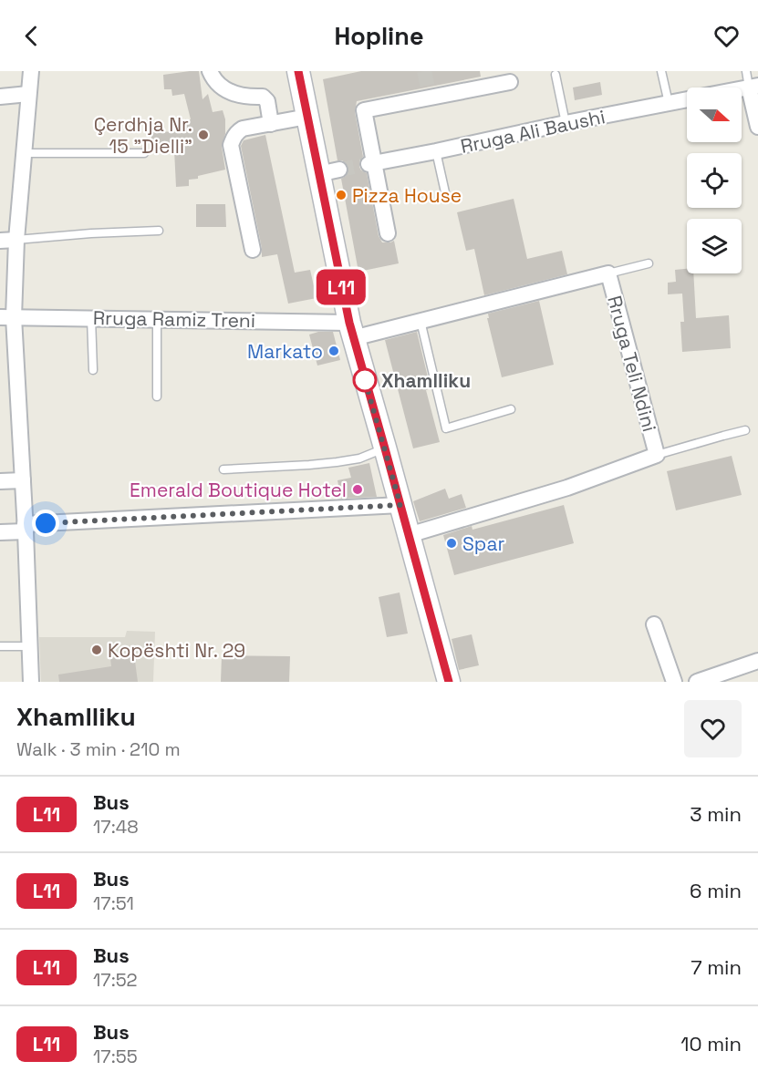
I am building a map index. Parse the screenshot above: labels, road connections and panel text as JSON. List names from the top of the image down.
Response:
{
  "streets": {
    "street": ["Rruga Ali Baushi", "Rruga Ramiz Treni", "Rruga Teli Ndini"]
  },
  "crossings": [
    ["Rruga Ramiz Treni", "Rruga Teli Ndini"]
  ],
  "places": [
    "Çerdhja Nr. 15 \"Dielli\"",
    "Pizza House",
    "Markato",
    "Xhamlliku",
    "Emerald Boutique Hotel",
    "Spar",
    "Kopështi Nr. 29"
  ],
  "lines": ["bus line L11"],
  "north": "right",
  "page": {
    "header": "Hopline",
    "on_map": "L11",
    "heading": ["Xhamlliku", "Walk · 3 min · 210 m"],
    "list": [
      {
        "mark": "L11",
        "name": "Bus",
        "note": "17:48",
        "value": "3 min"
      },
      {
        "mark": "L11",
        "name": "Bus",
        "note": "17:51",
        "value": "6 min"
      },
      {
        "mark": "L11",
        "name": "Bus",
        "note": "17:52",
        "value": "7 min"
      },
      {
        "mark": "L11",
        "name": "Bus",
        "note": "17:55",
        "value": "10 min"
      }
    ]
  }
}
